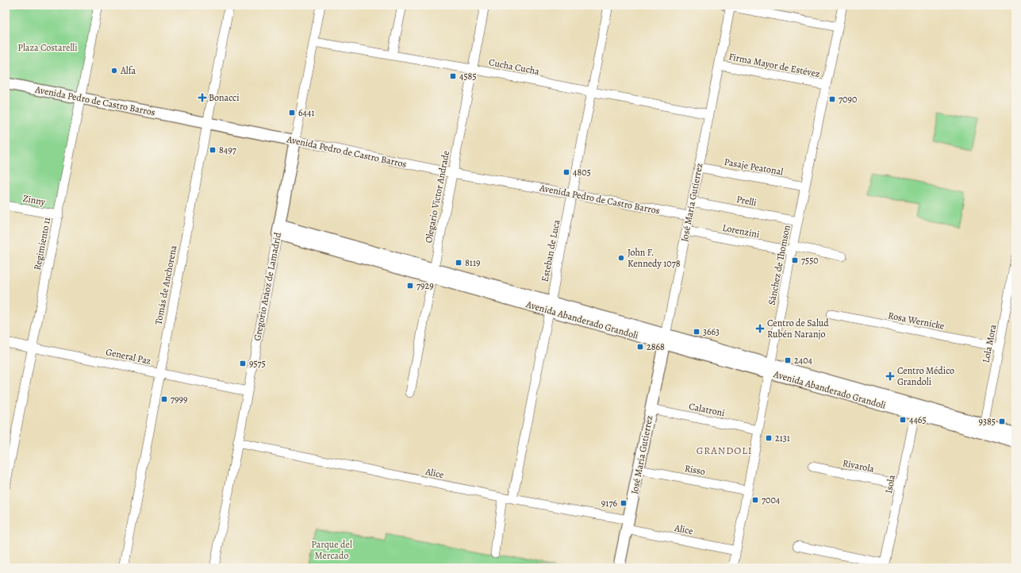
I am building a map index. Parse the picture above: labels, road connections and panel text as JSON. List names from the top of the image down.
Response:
{
  "streets": {
    "street": [
      "Firma Mayor de Estévez",
      "Cucha Cucha",
      "Avenida Pedro de Castro Barros",
      "Pasaje Peatonal",
      "Olegario Victor Andrade",
      "Zinny",
      "Prelli",
      "José María Gutierrez",
      "Lorenzini",
      "Regimiento 11",
      "Esteban de Luca",
      "Sánchez de Thomson",
      "Tomás de Anchorena",
      "Gregorio Aráoz de Lamadrid",
      "Avenida Abanderado Grandoli",
      "Rosa Wernicke",
      "Lola Mora",
      "General Paz",
      "Calatroni",
      "Rivarola",
      "Risso",
      "Alice",
      "Isola"
    ]
  },
  "crossings": [
    ["Firma Mayor de Estévez", "José María Gutierrez"],
    ["Firma Mayor de Estévez", "Sánchez de Thomson"],
    ["Cucha Cucha", "Olegario Victor Andrade"],
    ["Cucha Cucha", "José María Gutierrez"],
    ["Cucha Cucha", "Esteban de Luca"],
    ["Cucha Cucha", "Gregorio Aráoz de Lamadrid"],
    ["Avenida Pedro de Castro Barros", "Olegario Victor Andrade"],
    ["Avenida Pedro de Castro Barros", "José María Gutierrez"],
    ["Avenida Pedro de Castro Barros", "Regimiento 11"],
    ["Avenida Pedro de Castro Barros", "Esteban de Luca"],
    ["Avenida Pedro de Castro Barros", "Tomás de Anchorena"],
    ["Avenida Pedro de Castro Barros", "Gregorio Aráoz de Lamadrid"],
    ["Pasaje Peatonal", "José María Gutierrez"],
    ["Pasaje Peatonal", "Sánchez de Thomson"],
    ["Olegario Victor Andrade", "Avenida Abanderado Grandoli"],
    ["Zinny", "Regimiento 11"],
    ["Prelli", "José María Gutierrez"],
    ["Prelli", "Sánchez de Thomson"],
    ["José María Gutierrez", "Lorenzini"],
    ["José María Gutierrez", "Avenida Abanderado Grandoli"],
    ["José María Gutierrez", "Calatroni"],
    ["José María Gutierrez", "Risso"],
    ["José María Gutierrez", "Alice"],
    ["Lorenzini", "Sánchez de Thomson"],
    ["Regimiento 11", "General Paz"],
    ["Esteban de Luca", "Avenida Abanderado Grandoli"],
    ["Esteban de Luca", "Alice"],
    ["Sánchez de Thomson", "Avenida Abanderado Grandoli"],
    ["Sánchez de Thomson", "Calatroni"],
    ["Sánchez de Thomson", "Risso"],
    ["Sánchez de Thomson", "Alice"],
    ["Tomás de Anchorena", "General Paz"],
    ["Gregorio Aráoz de Lamadrid", "Avenida Abanderado Grandoli"],
    ["Gregorio Aráoz de Lamadrid", "General Paz"],
    ["Gregorio Aráoz de Lamadrid", "Alice"],
    ["Avenida Abanderado Grandoli", "Lola Mora"],
    ["Avenida Abanderado Grandoli", "Isola"],
    ["Rosa Wernicke", "Lola Mora"],
    ["Rivarola", "Isola"]
  ],
  "districts": ["GRANDOLI"],
  "parks": ["Plaza Costarelli", "Parque del Mercado"],
  "places": {
    "other": ["Alfa", "John F. Kennedy 1078"],
    "transit": [
      "4585",
      "7090",
      "6441",
      "8497",
      "4805",
      "7550",
      "8119",
      "7929",
      "3663",
      "2868",
      "2404",
      "9575",
      "7999",
      "4465",
      "9385",
      "2131",
      "7004",
      "9176"
    ],
    "health": ["Bonacci", "Centro de Salud Rubén Naranjo", "Centro Médico Grandoli"]
  }
}
